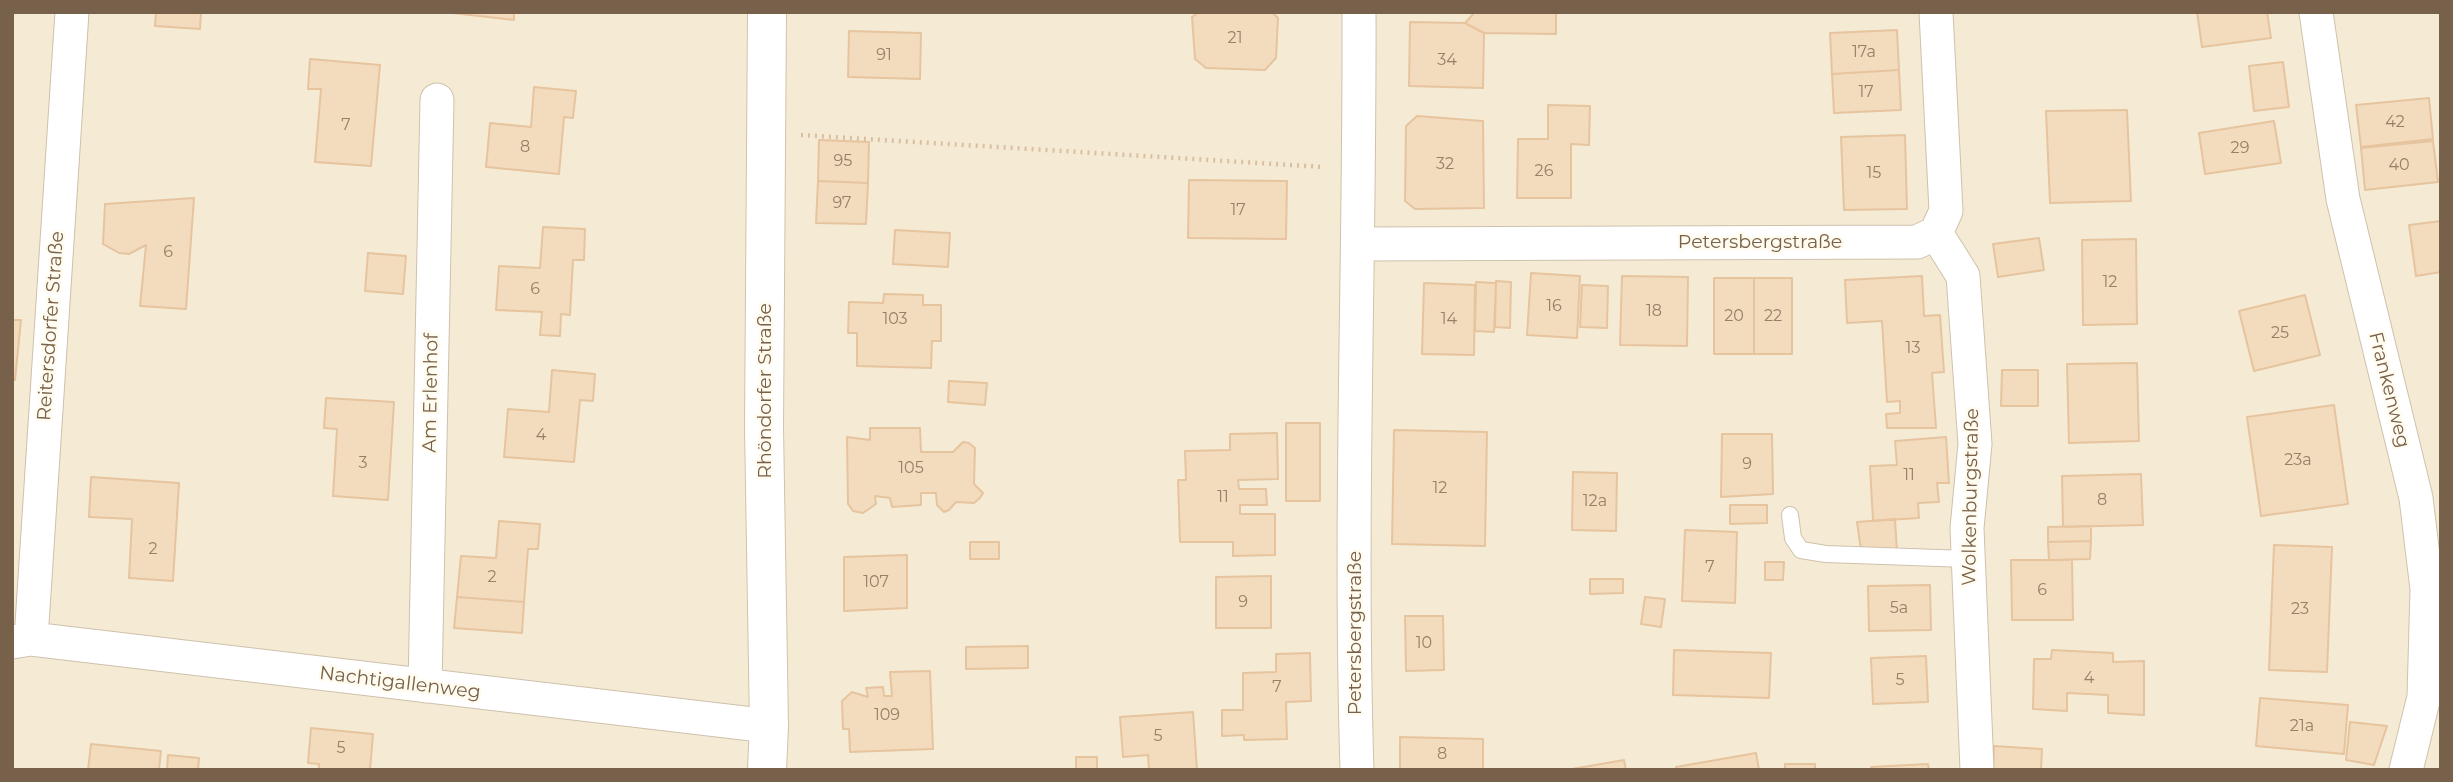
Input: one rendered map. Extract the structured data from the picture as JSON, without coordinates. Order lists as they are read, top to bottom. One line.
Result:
{"streets":{"main road":["Rhöndorfer Straße"],"street":["Petersbergstraße","Reitersdorfer Straße","Frankenweg","Am Erlenhof","Wolkenburgstraße","Nachtigallenweg"]},"crossings":[["Petersbergstraße","Wolkenburgstraße"],["Reitersdorfer Straße","Nachtigallenweg"],["Rhöndorfer Straße","Nachtigallenweg"],["Am Erlenhof","Nachtigallenweg"]],"house_numbers":["21","17a","91","34","17","42","7","8","29","95","32","40","26","15","97","17","6","12","6","16","18","20","22","103","14","25","13","4","23a","3","9","105","11","12","11","8","12a","2","7","2","107","6","9","5a","23","10","4","5","7","109","21a","5","5","8"]}
